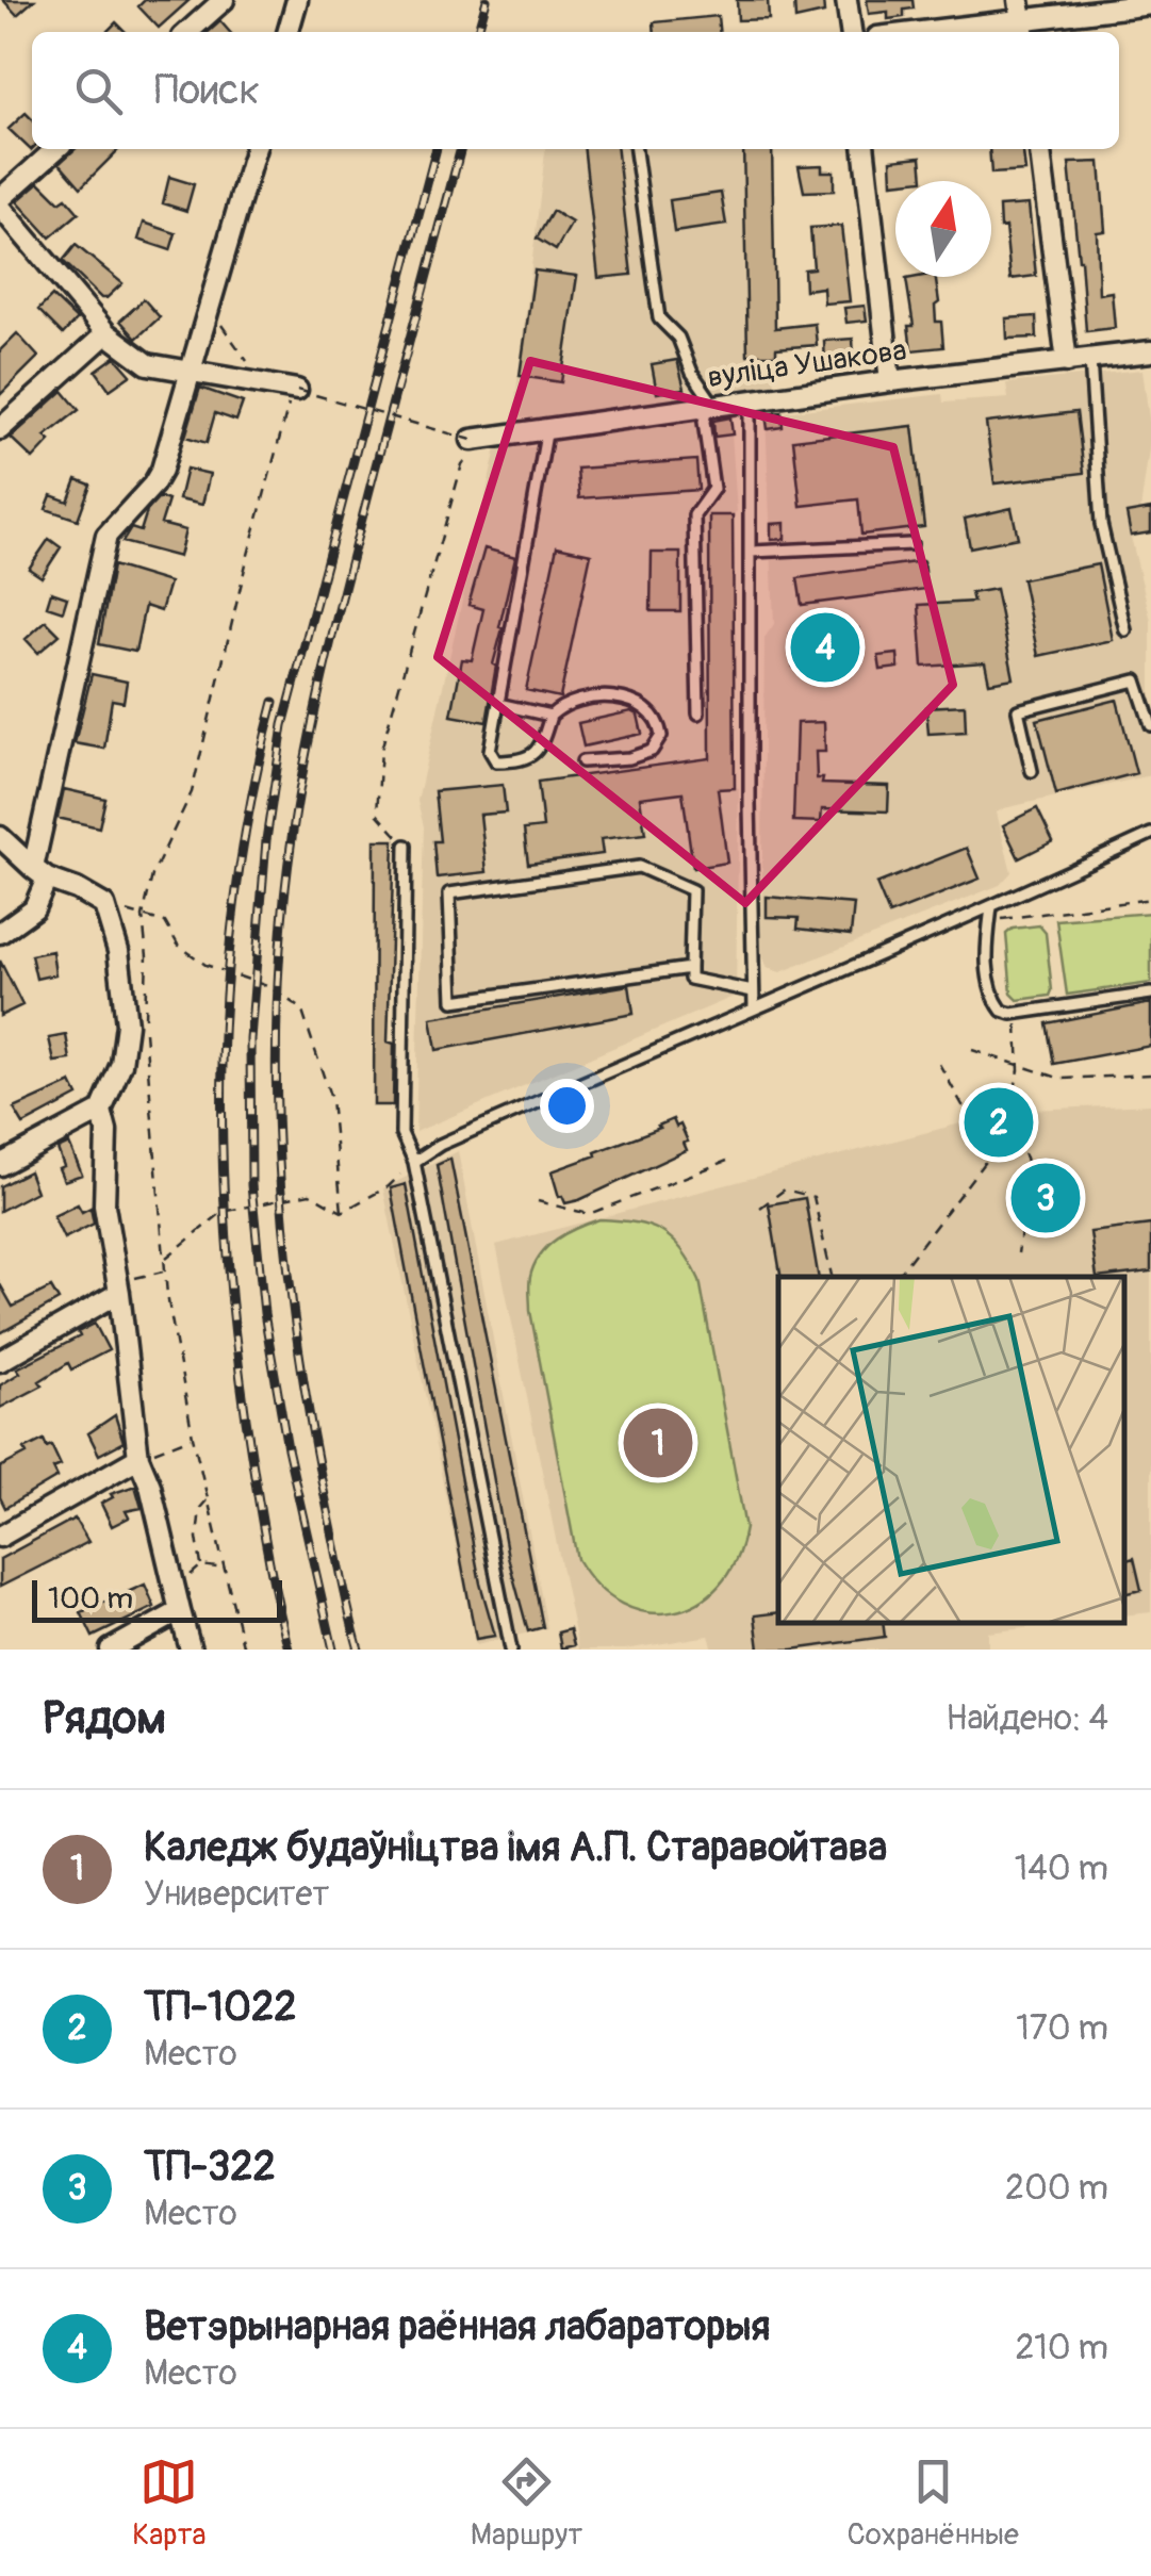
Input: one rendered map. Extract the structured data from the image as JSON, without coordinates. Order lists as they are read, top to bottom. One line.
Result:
{"streets":{"street":["вуліца Ушакова"]},"scale_bar":"100 m","north":"top","page":{"search":"Поиск","pins":["4","2","3","1"],"scale":"100 m","heading":["Рядом","Найдено: 4"],"list":[{"mark":"1","name":"Каледж будаўніцтва імя А.П. Старавойтава","note":"Университет","value":"140 m"},{"mark":"2","name":"ТП-1022","note":"Место","value":"170 m"},{"mark":"3","name":"ТП-322","note":"Место","value":"200 m"},{"mark":"4","name":"Ветэрынарная раённая лабараторыя","note":"Место","value":"210 m"}],"nav":["Карта","Маршрут","Сохранённые"]}}
